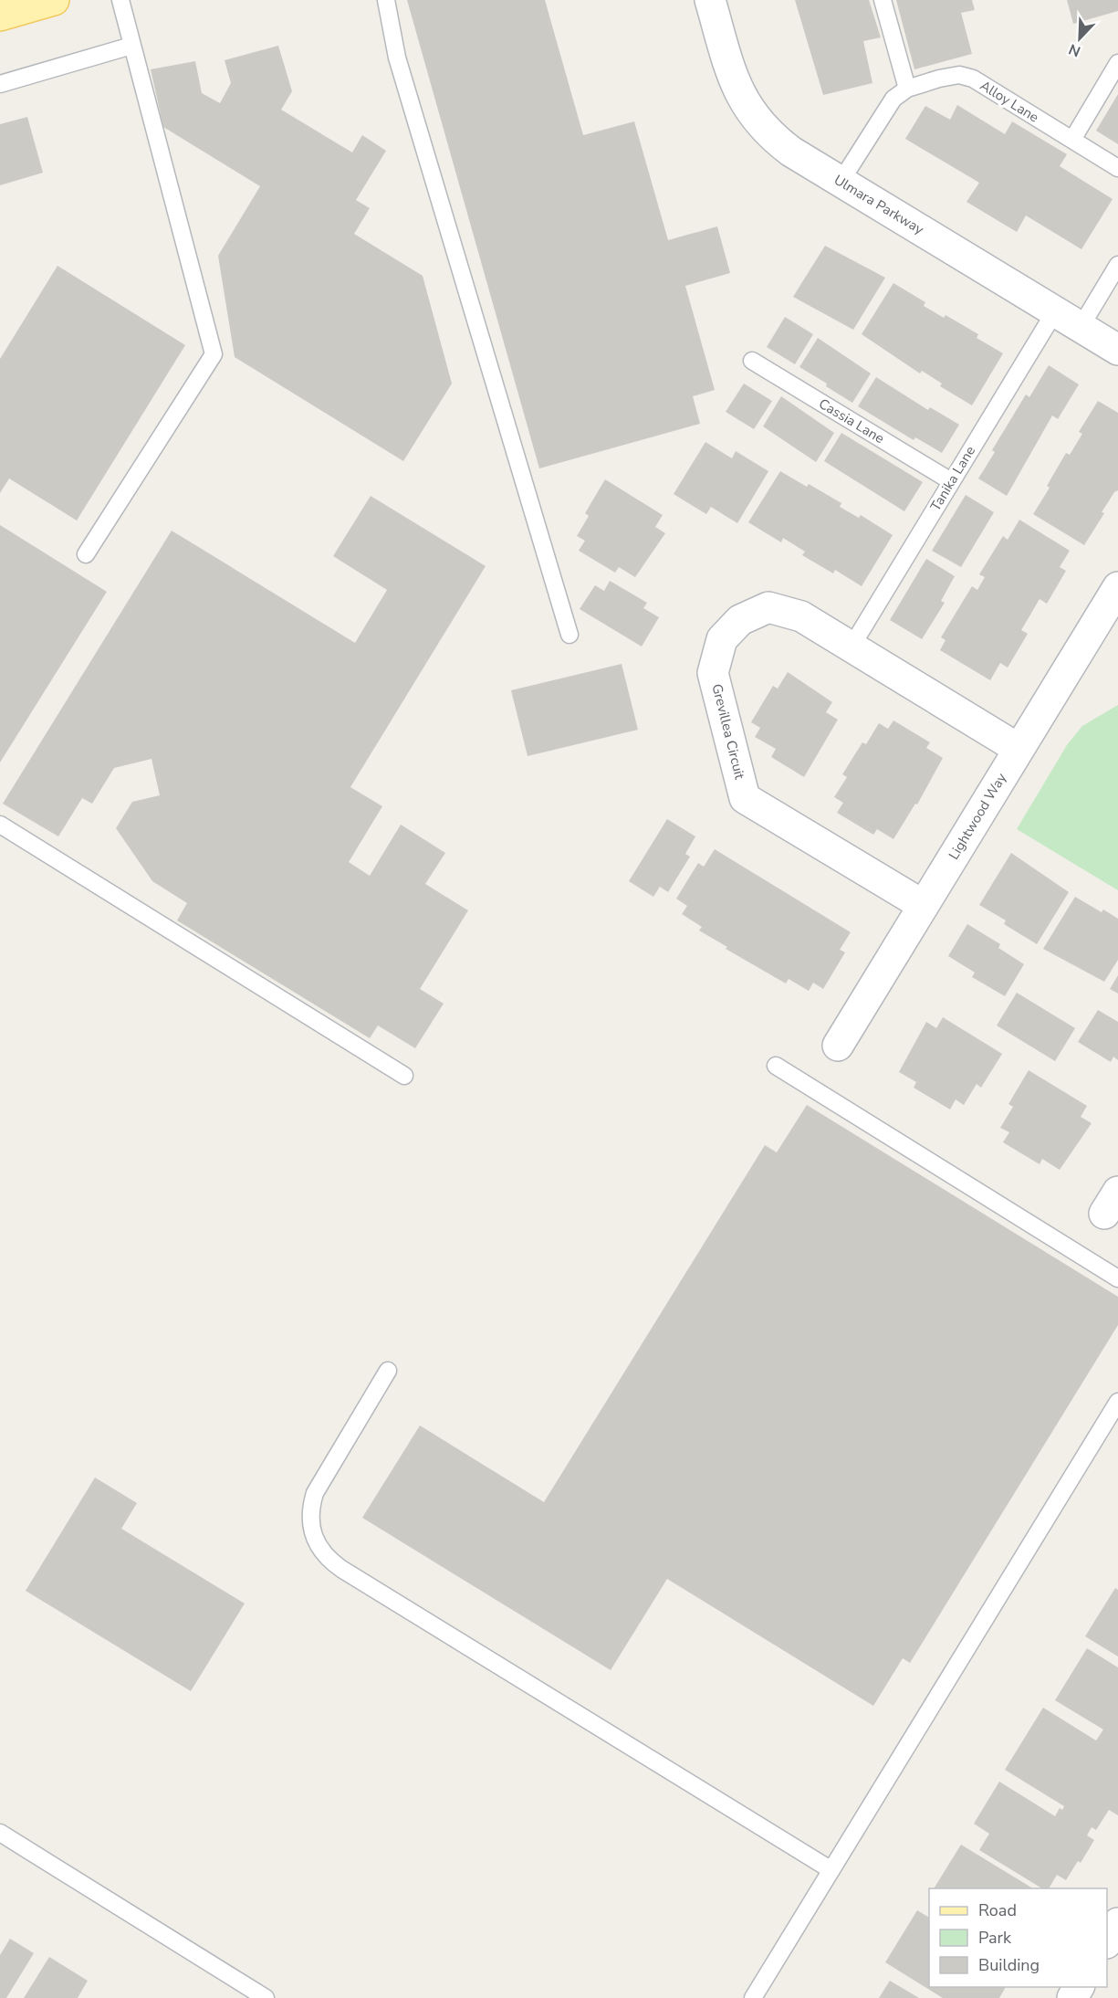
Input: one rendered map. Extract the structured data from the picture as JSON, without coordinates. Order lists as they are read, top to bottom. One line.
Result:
{"streets":{"street":["Ulmara Parkway","Grevillea Circuit","Lightwood Way"],"lane":["Alloy Lane","Cassia Lane","Tanika Lane"]},"crossings":[["Alloy Lane","Ulmara Parkway"],["Ulmara Parkway","Tanika Lane"],["Cassia Lane","Tanika Lane"],["Tanika Lane","Grevillea Circuit"],["Grevillea Circuit","Lightwood Way"]],"legend":["Road","Park","Building"],"north":"bottom left"}
